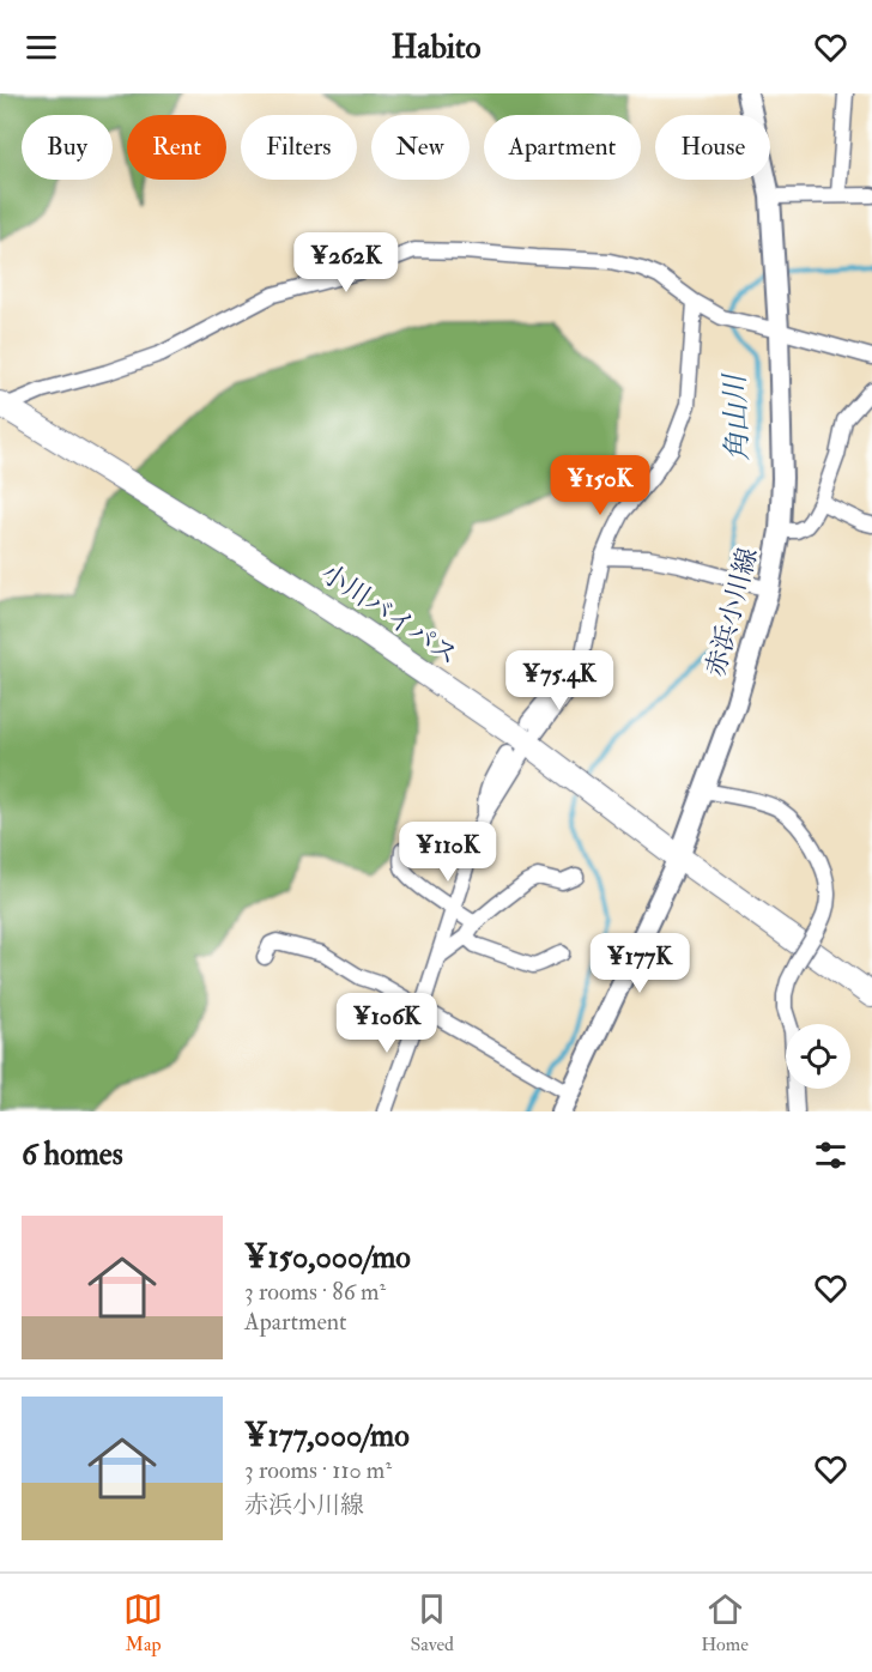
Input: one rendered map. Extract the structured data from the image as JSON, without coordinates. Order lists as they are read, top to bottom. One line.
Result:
{"streets":{"highway":["小川バイパス"],"main road":["赤浜小川線"]},"crossings":[["赤浜小川線","小川バイパス"]],"water":["角山川"],"page":{"header":"Habito","chip":["Buy","Rent","Filters","New","Apartment","House"],"price":["¥262K","¥150K","¥75.4K","¥110K","¥177K","¥106K"],"heading":"6 homes","list":[{"name":"¥150,000/mo","note":"3 rooms · 86 m² · Apartment"},{"name":"¥177,000/mo","note":"3 rooms · 110 m² · 赤浜小川線"}],"tabs":["Map","Saved","Home"]}}
